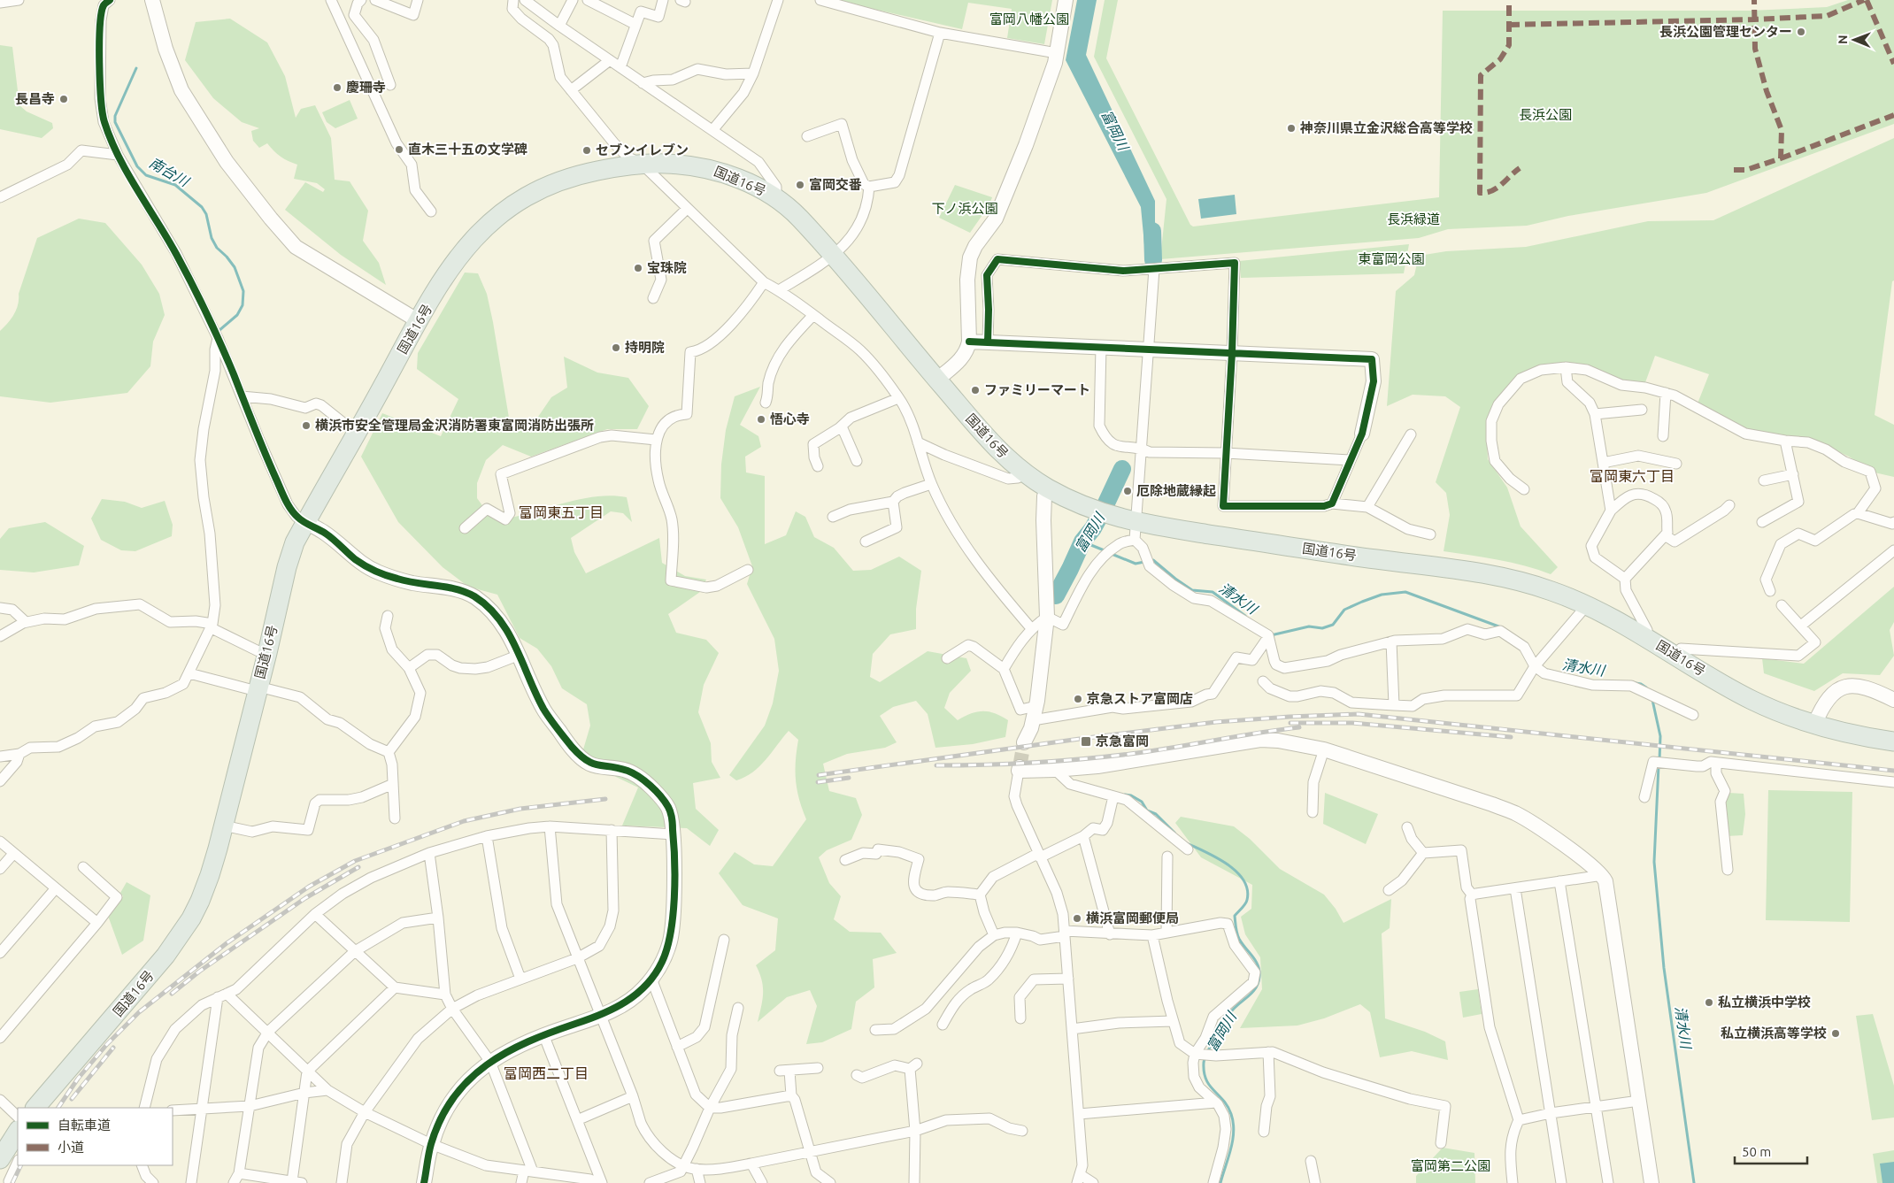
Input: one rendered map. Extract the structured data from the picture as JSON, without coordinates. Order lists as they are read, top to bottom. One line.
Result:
{"streets":{"highway":["国道16号"]},"districts":["富岡東六丁目","富岡東五丁目","富岡西二丁目"],"water":["富岡川","南台川","清水川"],"parks":["富岡八幡公園","長浜公園","下ノ浜公園","長浜緑道","東富岡公園","富岡第二公園"],"places":{"other":["長浜公園管理センター","慶珊寺","長昌寺","神奈川県立金沢総合高等学校","直木三十五の文学碑","セブンイレブン","富岡交番","宝珠院","持明院","ファミリーマート","悟心寺","横浜市安全管理局金沢消防署東富岡消防出張所","厄除地蔵縁起","京急ストア富岡店","横浜富岡郵便局","私立横浜中学校","私立横浜高等学校"],"transit":["京急富岡"]},"legend":["自転車道","小道"],"scale_bar":"50 m","north":"left"}
